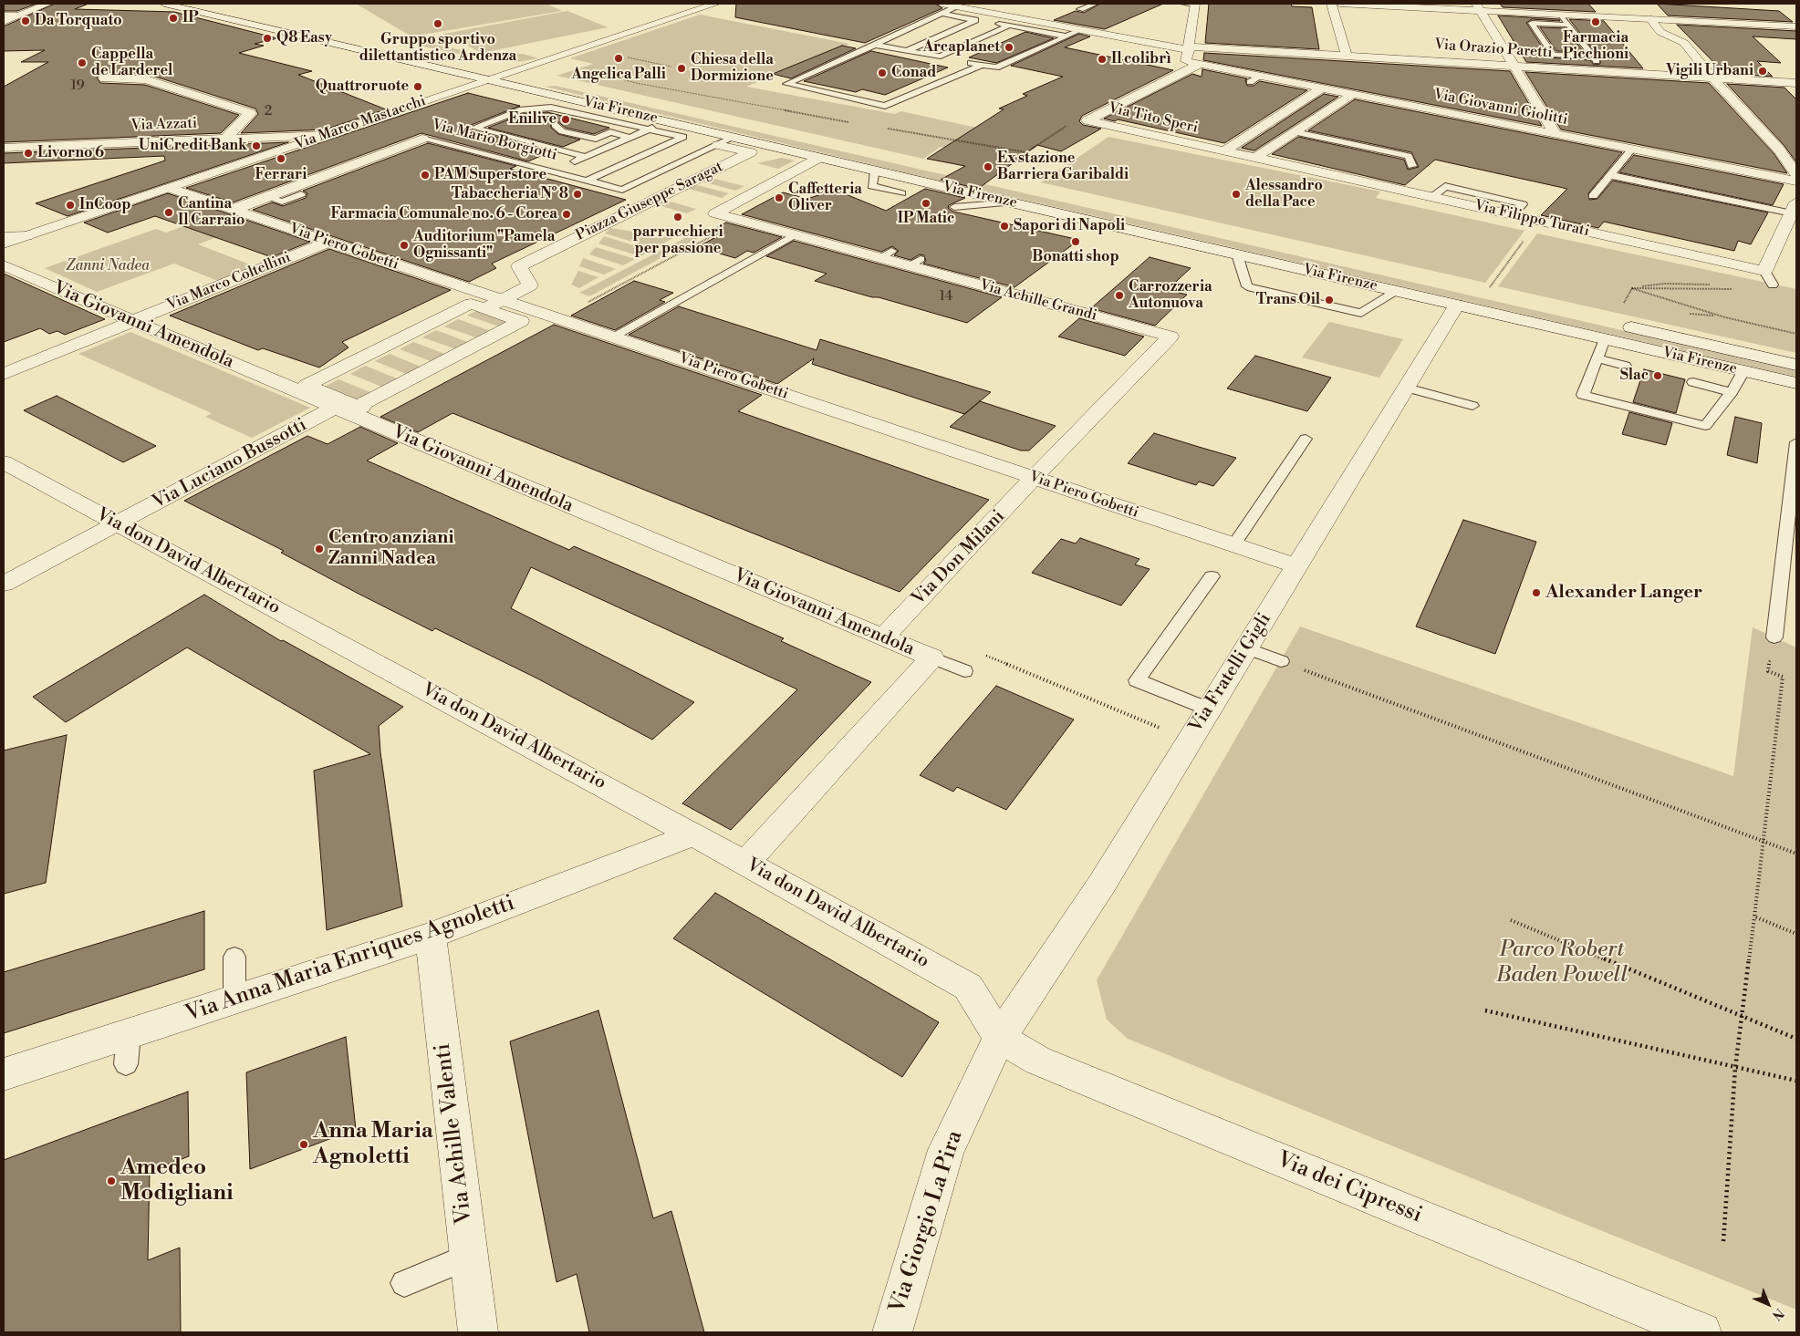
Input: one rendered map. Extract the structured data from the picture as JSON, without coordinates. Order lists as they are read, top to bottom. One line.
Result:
{"streets":{"street":["Via Orazio Paretti","Via Giovanni Giolitti","Via Firenze","Via Tito Speri","Via Marco Mastacchi","Via Azzati","Via Mario Borgiotti","Piazza Giuseppe Saragat","Via Filippo Turati","Via Piero Gobetti","Via Marco Coltellini","Via Achille Grandi","Via Giovanni Amendola","Via Luciano Bussotti","Via Don Milani","Via don David Albertario","Via Fratelli Gigli","Via Anna Maria Enriques Agnoletti","Via Achille Valenti","Via dei Cipressi","Via Giorgio La Pira"]},"crossings":[["Via Giovanni Giolitti","Via Tito Speri"],["Via Firenze","Via Marco Mastacchi"],["Via Firenze","Via Achille Grandi"],["Via Firenze","Via Fratelli Gigli"],["Via Tito Speri","Via Filippo Turati"],["Via Marco Mastacchi","Via Azzati"],["Via Marco Mastacchi","Via Piero Gobetti"],["Via Mario Borgiotti","Piazza Giuseppe Saragat"],["Via Mario Borgiotti","Via Piero Gobetti"],["Piazza Giuseppe Saragat","Via Piero Gobetti"],["Via Piero Gobetti","Via Marco Coltellini"],["Via Piero Gobetti","Via Achille Grandi"],["Via Piero Gobetti","Via Don Milani"],["Via Piero Gobetti","Via Fratelli Gigli"],["Via Marco Coltellini","Via Giovanni Amendola"],["Via Achille Grandi","Via Don Milani"],["Via Giovanni Amendola","Via Luciano Bussotti"],["Via Giovanni Amendola","Via Don Milani"],["Via Luciano Bussotti","Via don David Albertario"],["Via don David Albertario","Via Fratelli Gigli"],["Via don David Albertario","Via Anna Maria Enriques Agnoletti"],["Via don David Albertario","Via dei Cipressi"],["Via don David Albertario","Via Giorgio La Pira"],["Via Fratelli Gigli","Via dei Cipressi"],["Via Fratelli Gigli","Via Giorgio La Pira"],["Via Anna Maria Enriques Agnoletti","Via Achille Valenti"],["Via dei Cipressi","Via Giorgio La Pira"]],"parks":["Zanni Nadea","Parco Robert Baden Powell"],"places":["IP","Da Torquato","Farmacia Picchioni","Gruppo sportivo dilettantistico Ardenza","Q8 Easy","Arcaplanet","Angelica Palli","Il colibrì","Cappella de Larderel","Chiesa della Dormizione","Vigili Urbani","Conad","Quattroruote","Enilive","UniCredit Bank","Livorno 6","Ferrari","Ex stazione Barriera Garibaldi","PAM Superstore","Tabaccheria № 8","Alessandro della Pace","Caffetteria Oliver","IP Matic","InCoop","Cantina Il Carraio","Farmacia Comunale no. 6 - Corea","parrucchieri per passione","Sapori di Napoli","Bonatti shop","Auditorium \"Pamela Ognissanti\"","Carrozzeria Autonuova","Trans Oil","Slac","Centro anziani Zanni Nadea","Alexander Langer","Anna Maria Agnoletti","Amedeo Modigliani"],"house_numbers":["19","2","14"],"north":"bottom right"}
